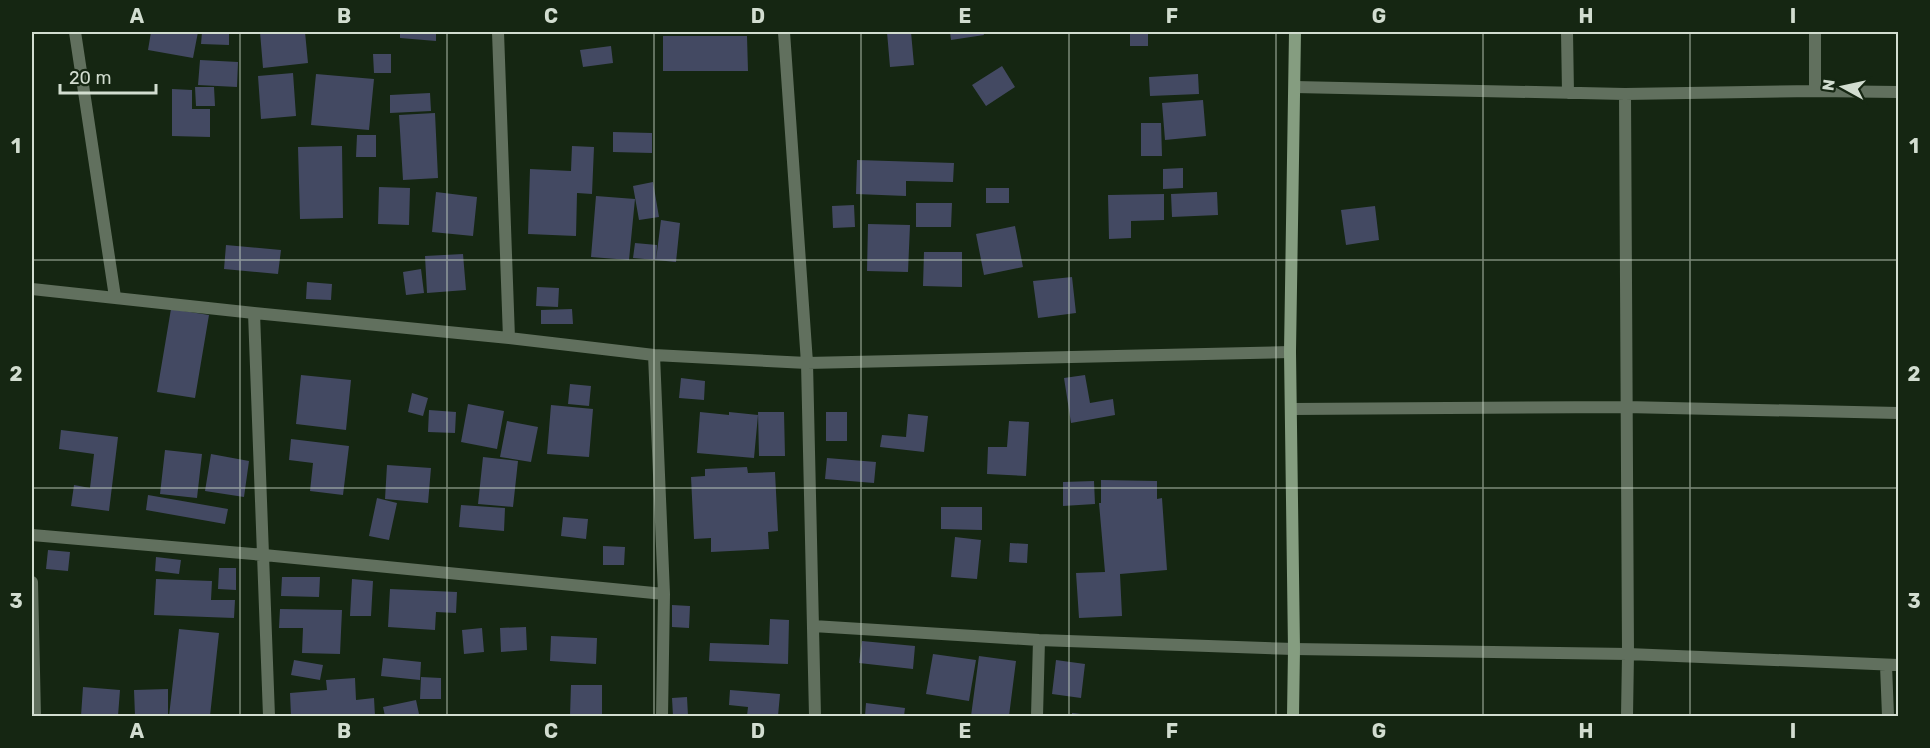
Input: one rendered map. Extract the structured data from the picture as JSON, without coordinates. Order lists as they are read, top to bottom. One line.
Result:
{"scale_bar":"20 m","north":"left","grid":{"columns":["A","B","C","D","E","F","G","H","I"],"rows":["1","2","3"]}}
